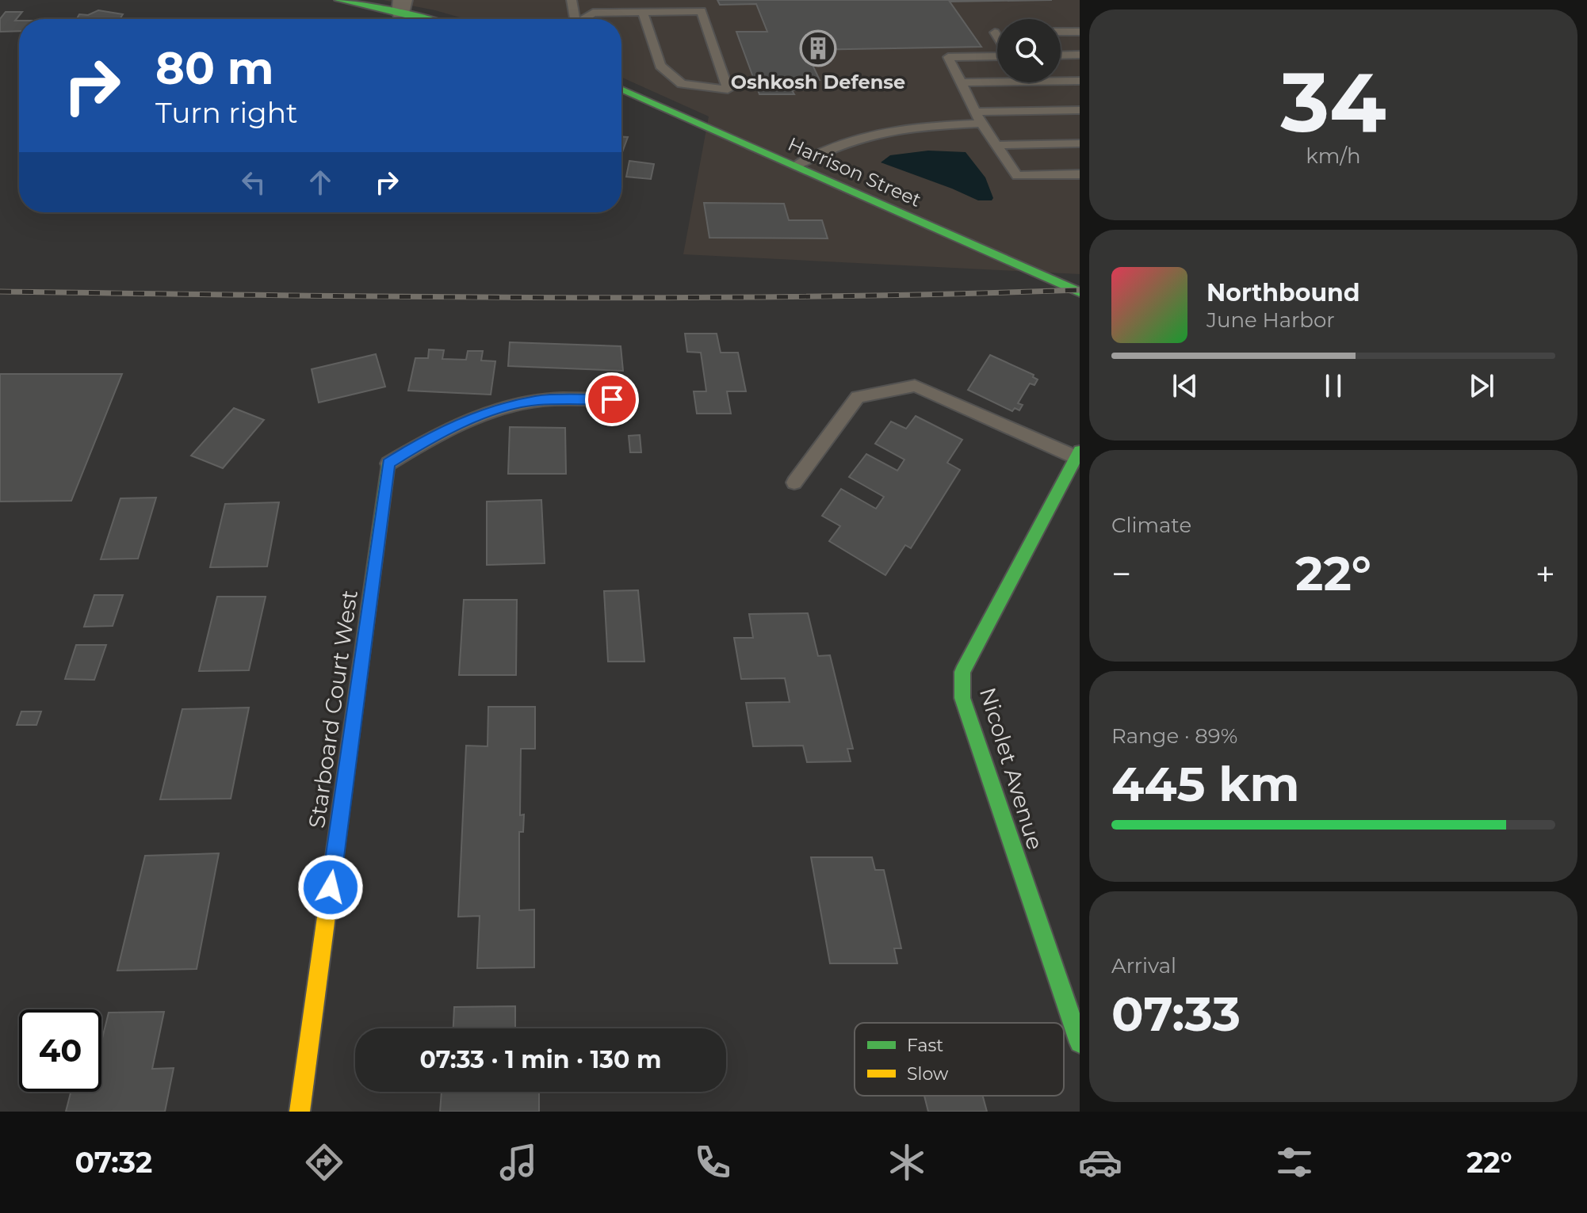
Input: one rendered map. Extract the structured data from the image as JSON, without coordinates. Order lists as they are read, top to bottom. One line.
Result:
{"streets":{"street":["Harrison Street","Starboard Court West","Nicolet Avenue"]},"places":{"building":["Oshkosh Defense"]},"legend":["Fast","Slow"],"page":{"tile":[["34","km/h"],"Climate",["Range · 89%","445 km"],["Arrival","07:33"]],"turn":["80 m","Turn right"],"song":["Northbound","June Harbor"],"heat":["−","22°","+"],"limit":"40","trip":"07:33 · 1 min · 130 m","tabs":["07:32","22°"]}}
